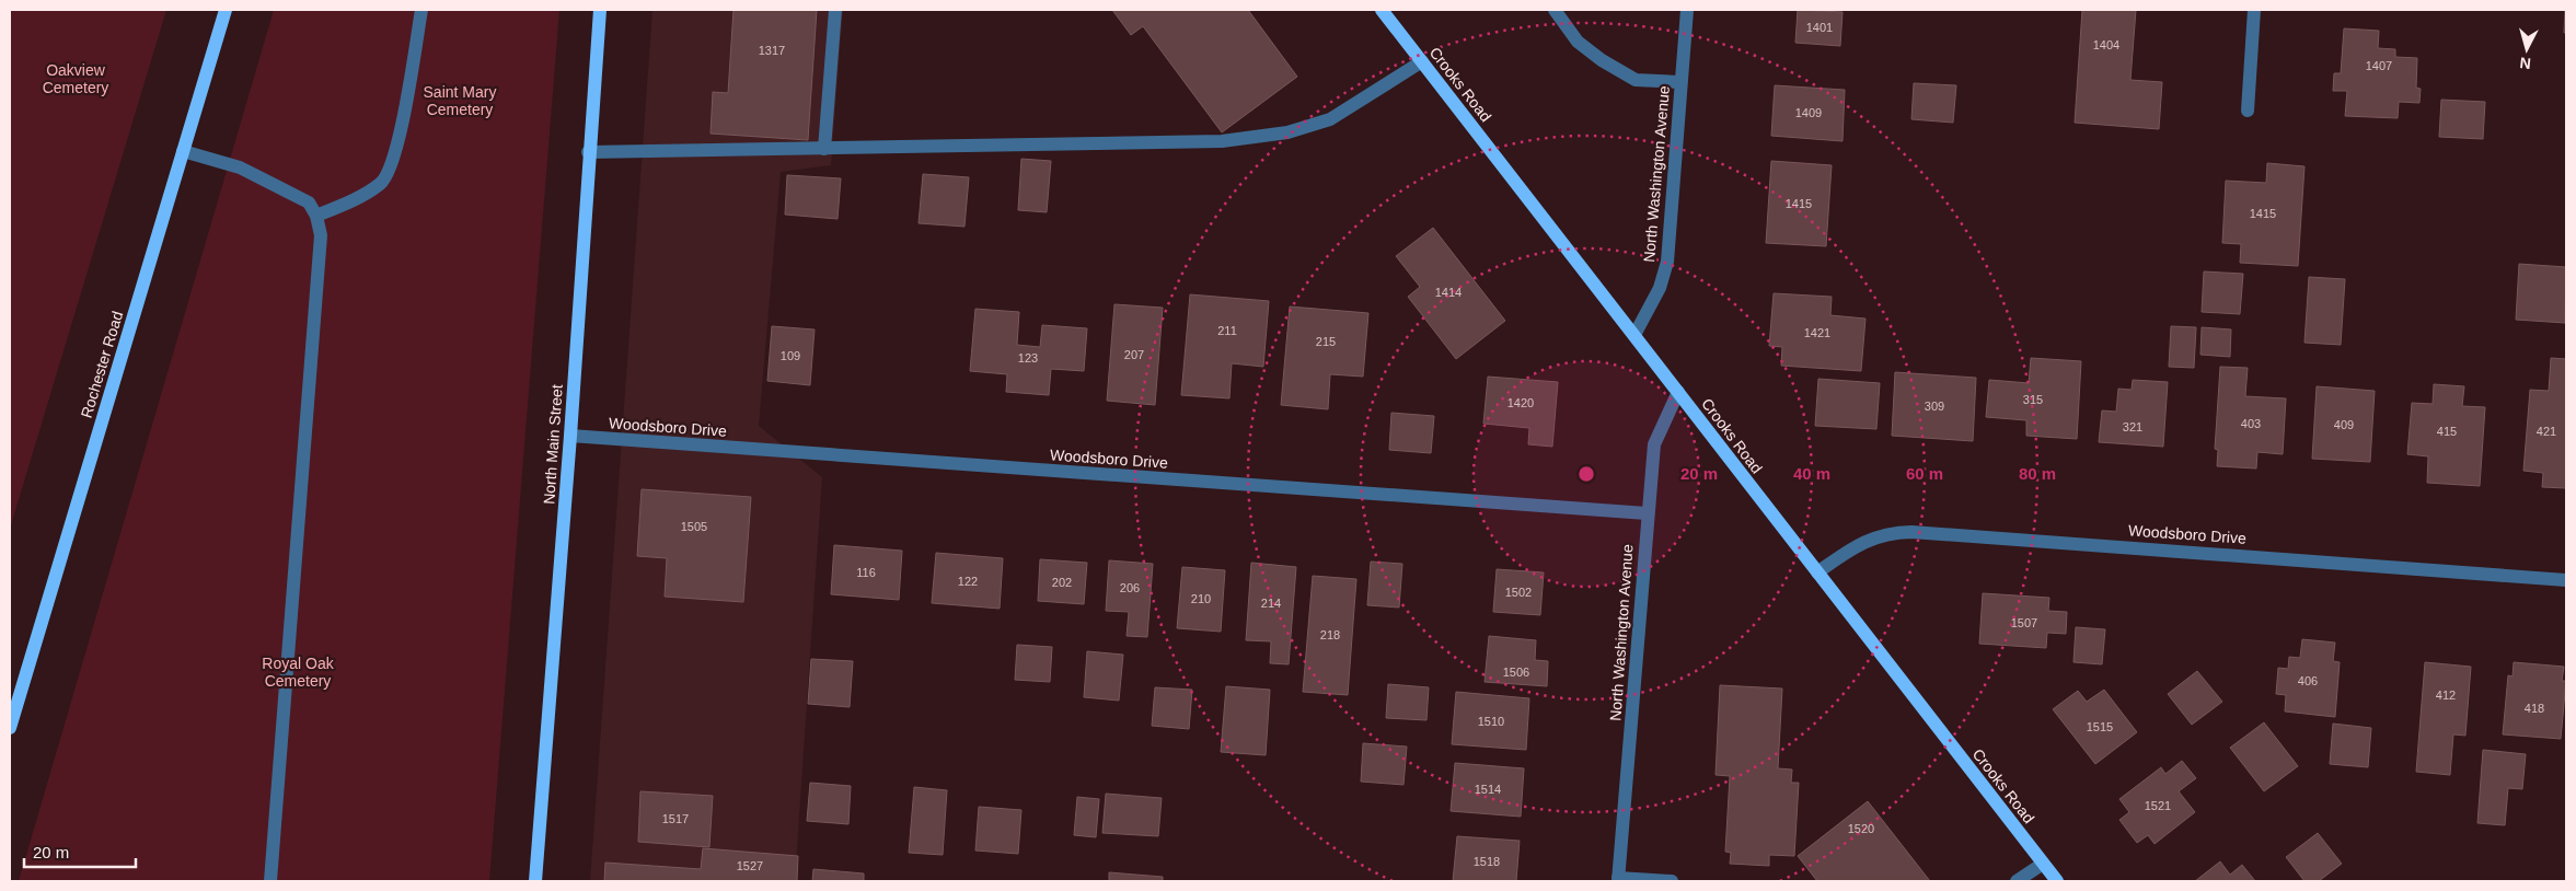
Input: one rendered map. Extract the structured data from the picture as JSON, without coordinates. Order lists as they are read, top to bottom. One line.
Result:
{"streets":{"main road":["Crooks Road","Rochester Road","North Main Street"],"street":["North Washington Avenue","Woodsboro Drive"]},"crossings":[["Crooks Road","North Washington Avenue"],["Crooks Road","Woodsboro Drive"],["North Washington Avenue","Woodsboro Drive"],["Woodsboro Drive","North Main Street"]],"parks":["Oakview Cemetery","Saint Mary Cemetery","Royal Oak Cemetery"],"house_numbers":["1401","1404","1317","1407","1409","1415","1415","1414","211","1421","215","207","109","123","315","1420","309","403","409","321","415","421","1505","116","122","202","206","1502","210","214","1507","218","1506","406","412","418","1510","1515","1514","1521","1517","1520","1518","1527"],"scale_bar":"20 m","north":"bottom","rings":["20 m","40 m","60 m","80 m"]}
